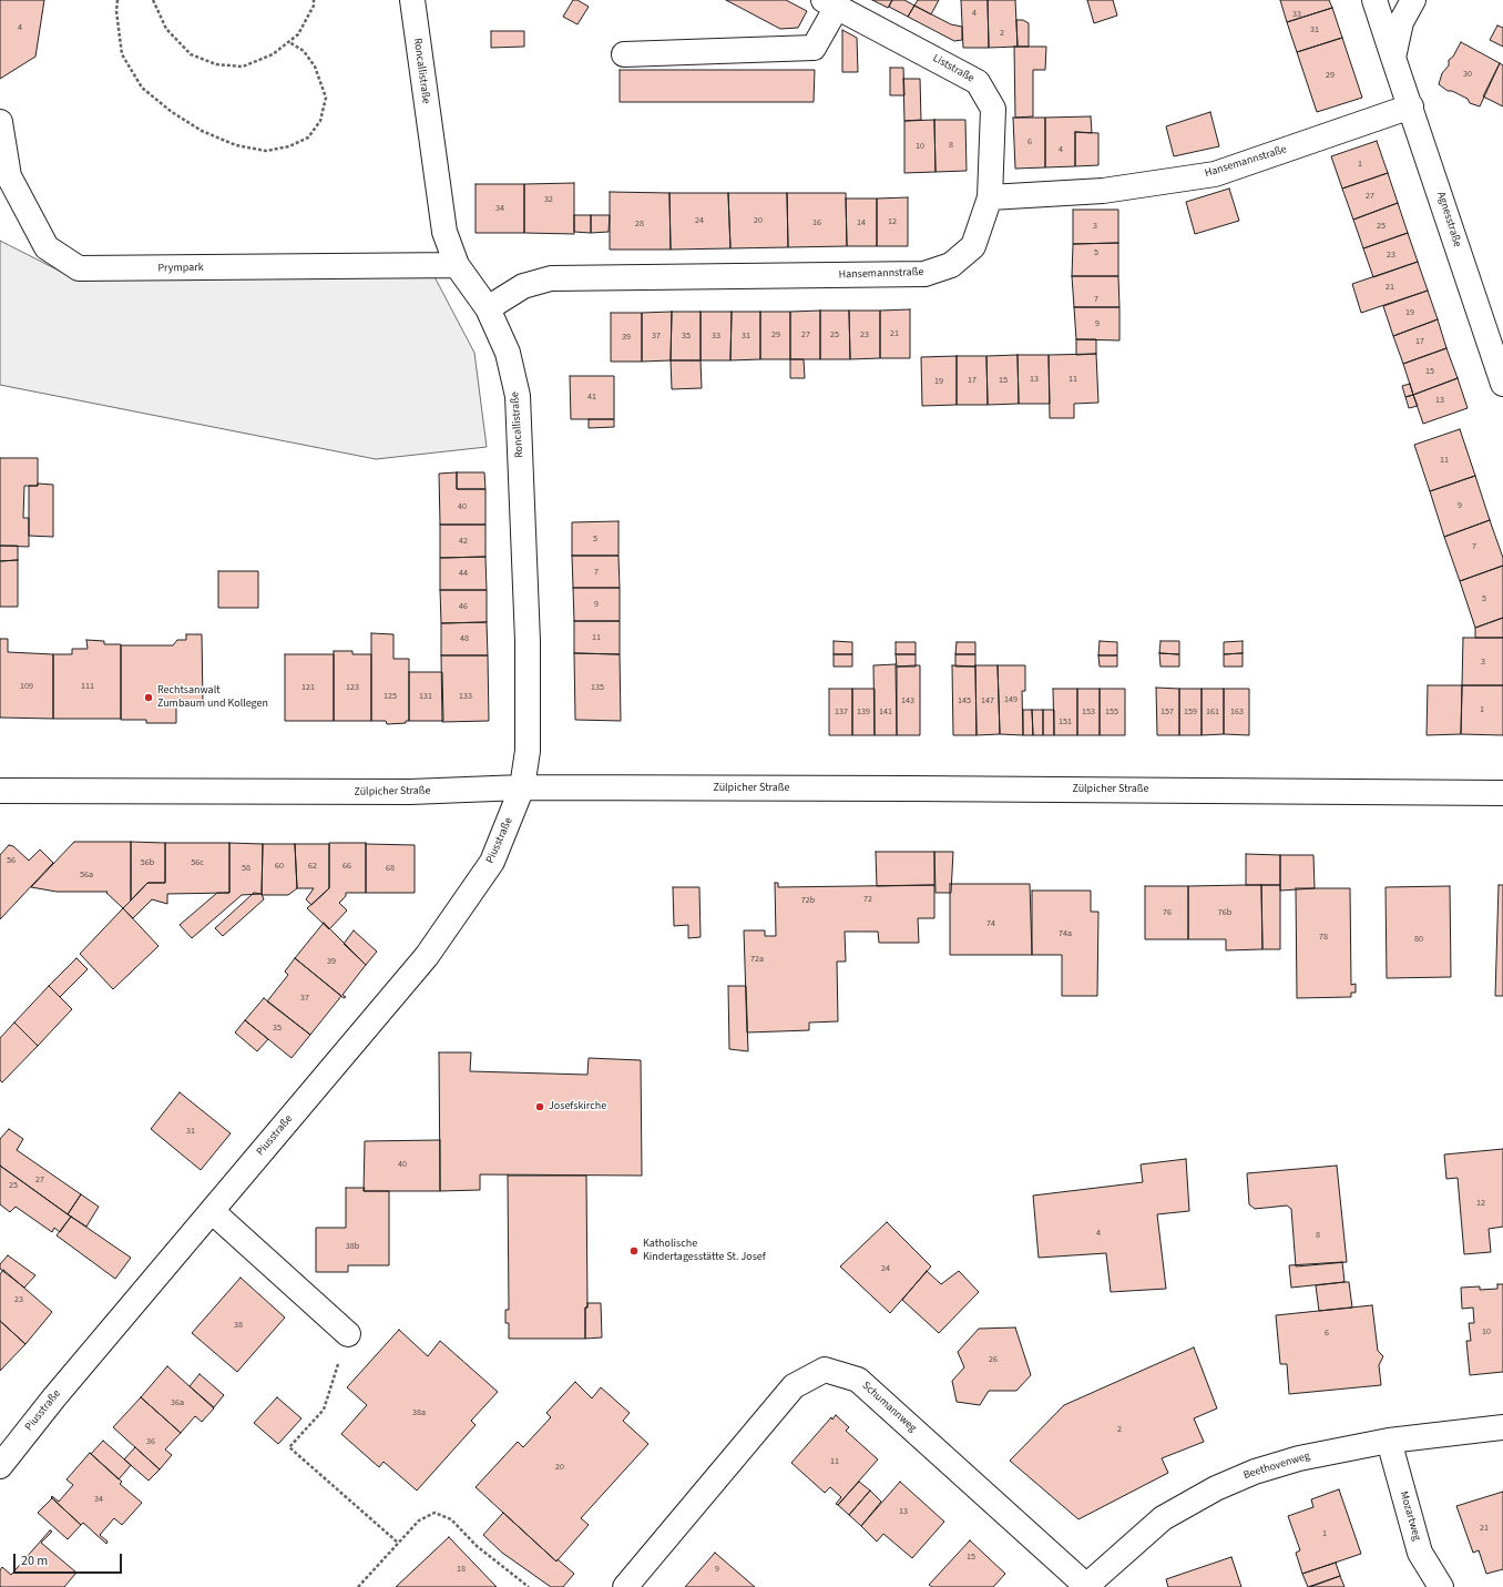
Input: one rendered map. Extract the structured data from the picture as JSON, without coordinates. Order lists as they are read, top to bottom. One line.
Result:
{"streets":{"street":["Liststraße","Roncallistraße","Hansemannstraße","Agnesstraße","Prympark","Zülpicher Straße","Piusstraße","Schumannweg","Beethovenweg","Mozartweg"]},"crossings":[["Liststraße","Hansemannstraße"],["Roncallistraße","Hansemannstraße"],["Roncallistraße","Prympark"],["Roncallistraße","Zülpicher Straße"],["Roncallistraße","Piusstraße"],["Hansemannstraße","Agnesstraße"],["Zülpicher Straße","Piusstraße"],["Schumannweg","Beethovenweg"],["Beethovenweg","Mozartweg"]],"places":["Rechtsanwalt Zumbaum und Kollegen","Josefskirche","Katholische Kindertagesstätte St. Josef"],"house_numbers":["4","33","4","31","2","30","29","6","8","10","4","1","27","32","34","24","20","12","16","14","28","3","25","5","23","21","7","19","9","21","29","27","25","23","37","35","33","31","39","17","15","13","11","17","15","19","41","13","11","9","40","5","42","7","7","44","5","9","46","11","48","3","109","111","121","123","135","125","131","133","149","143","145","147","1","137","139","141","153","155","157","159","161","163","151","56","56b","56c","60","62","66","58","68","56a","72","72b","76","76b","74","74a","78","80","72a","39","37","35","31","40","27","25","12","4","8","38b","24","23","38","10","6","26","36a","38a","2","36","11","20","34","13","21","1","15","18","9"],"scale_bar":"20 m"}
